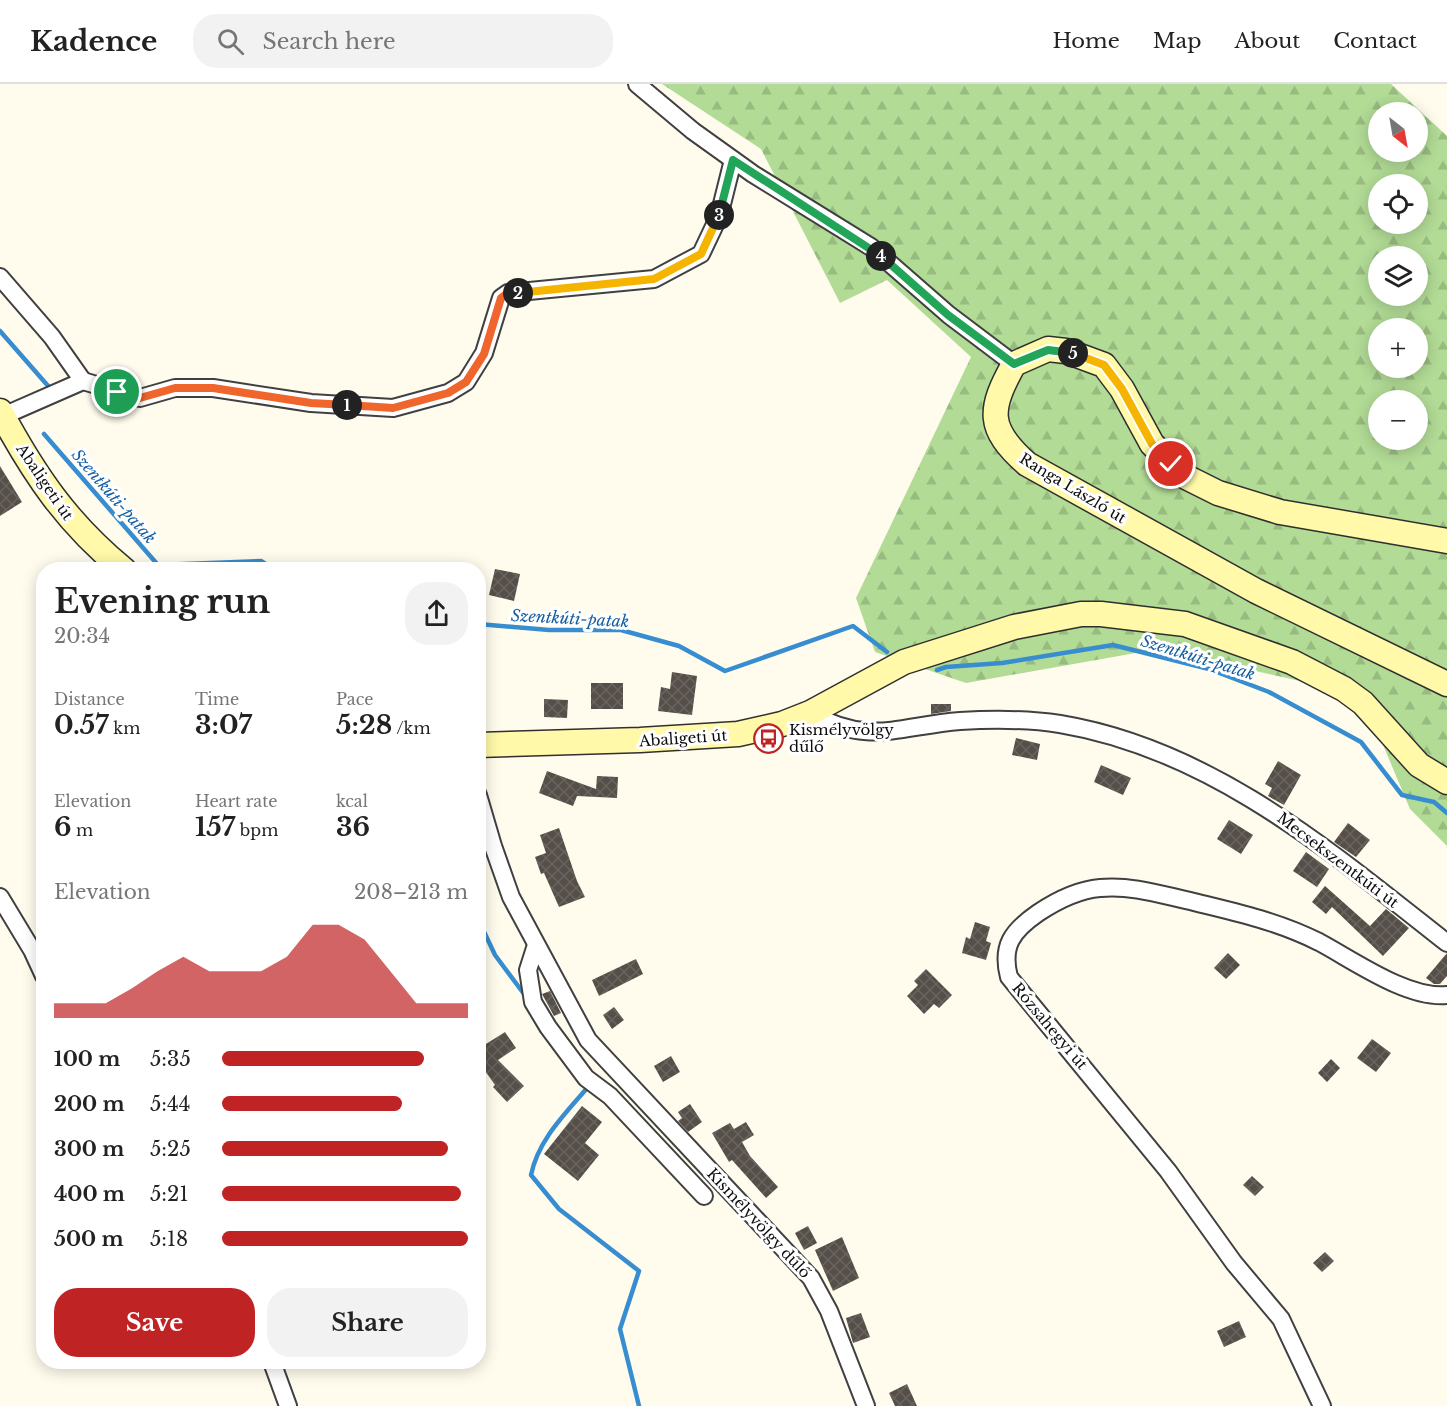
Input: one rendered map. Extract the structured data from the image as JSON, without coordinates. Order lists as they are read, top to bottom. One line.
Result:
{"streets":{"main road":["Abaligeti út","Ranga László út"],"street":["Mecsekszentkúti út","Rózsahegyi út","Kismélyvölgy dűlő"]},"crossings":[["Abaligeti út","Mecsekszentkúti út"]],"water":["Szentkúti-patak"],"places":{"bus stop":["Kismélyvölgy dűlő"]},"north":"bottom right","page":{"header":"Kadence","search":"Search here","nav":["Home","Map","About","Contact"],"map_buttons":["+","−"],"pins":["3","4","2","5","1"],"heading":["Evening run","20:34"],"stats":[["Distance","0.57 km"],["Time","3:07"],["Pace","5:28 /km"],["Elevation","6 m"],["Heart rate","157 bpm"],["kcal","36"]],"chart":["Elevation","208–213 m"],"list":[{"name":"100 m","note":"5:35"},{"name":"200 m","note":"5:44"},{"name":"300 m","note":"5:25"},{"name":"400 m","note":"5:21"},{"name":"500 m","note":"5:18"}],"buttons":["Save","Share"]}}
